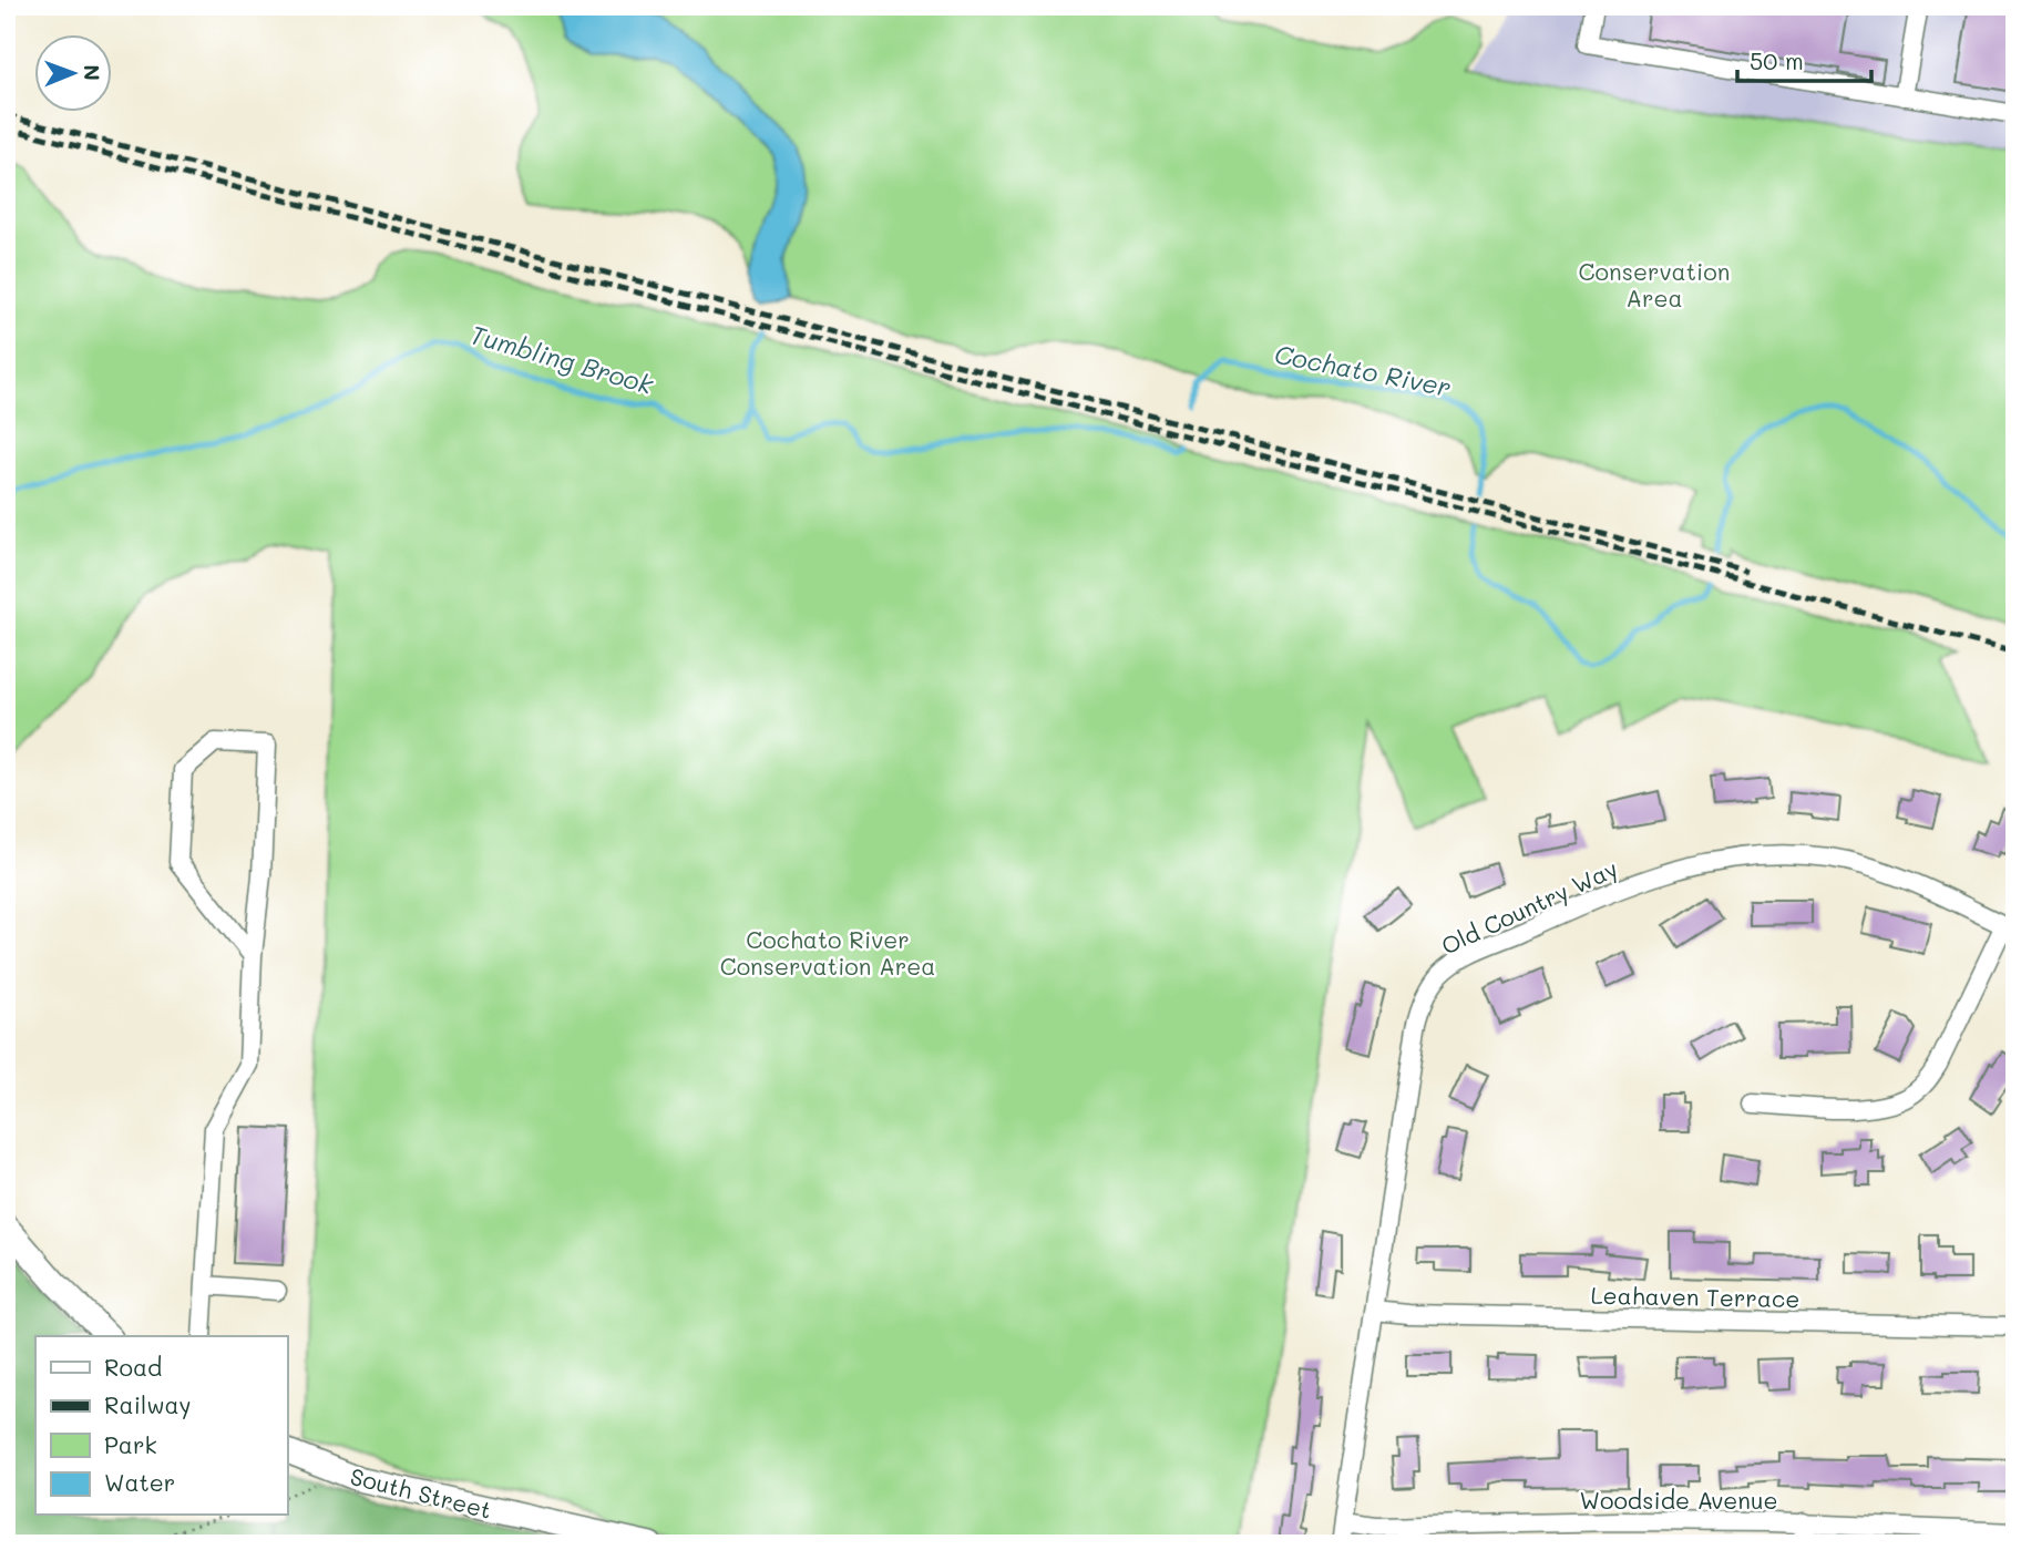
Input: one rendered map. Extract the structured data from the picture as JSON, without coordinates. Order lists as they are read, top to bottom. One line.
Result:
{"streets":{"main road":["South Street"],"street":["Old Country Way","Leahaven Terrace","Woodside Avenue"]},"crossings":[["Old Country Way","Leahaven Terrace"],["Old Country Way","Woodside Avenue"]],"water":["Tumbling Brook","Cochato River"],"parks":["Conservation Area","Cochato River Conservation Area"],"legend":["Road","Railway","Park","Water"],"scale_bar":"50 m","north":"right"}
